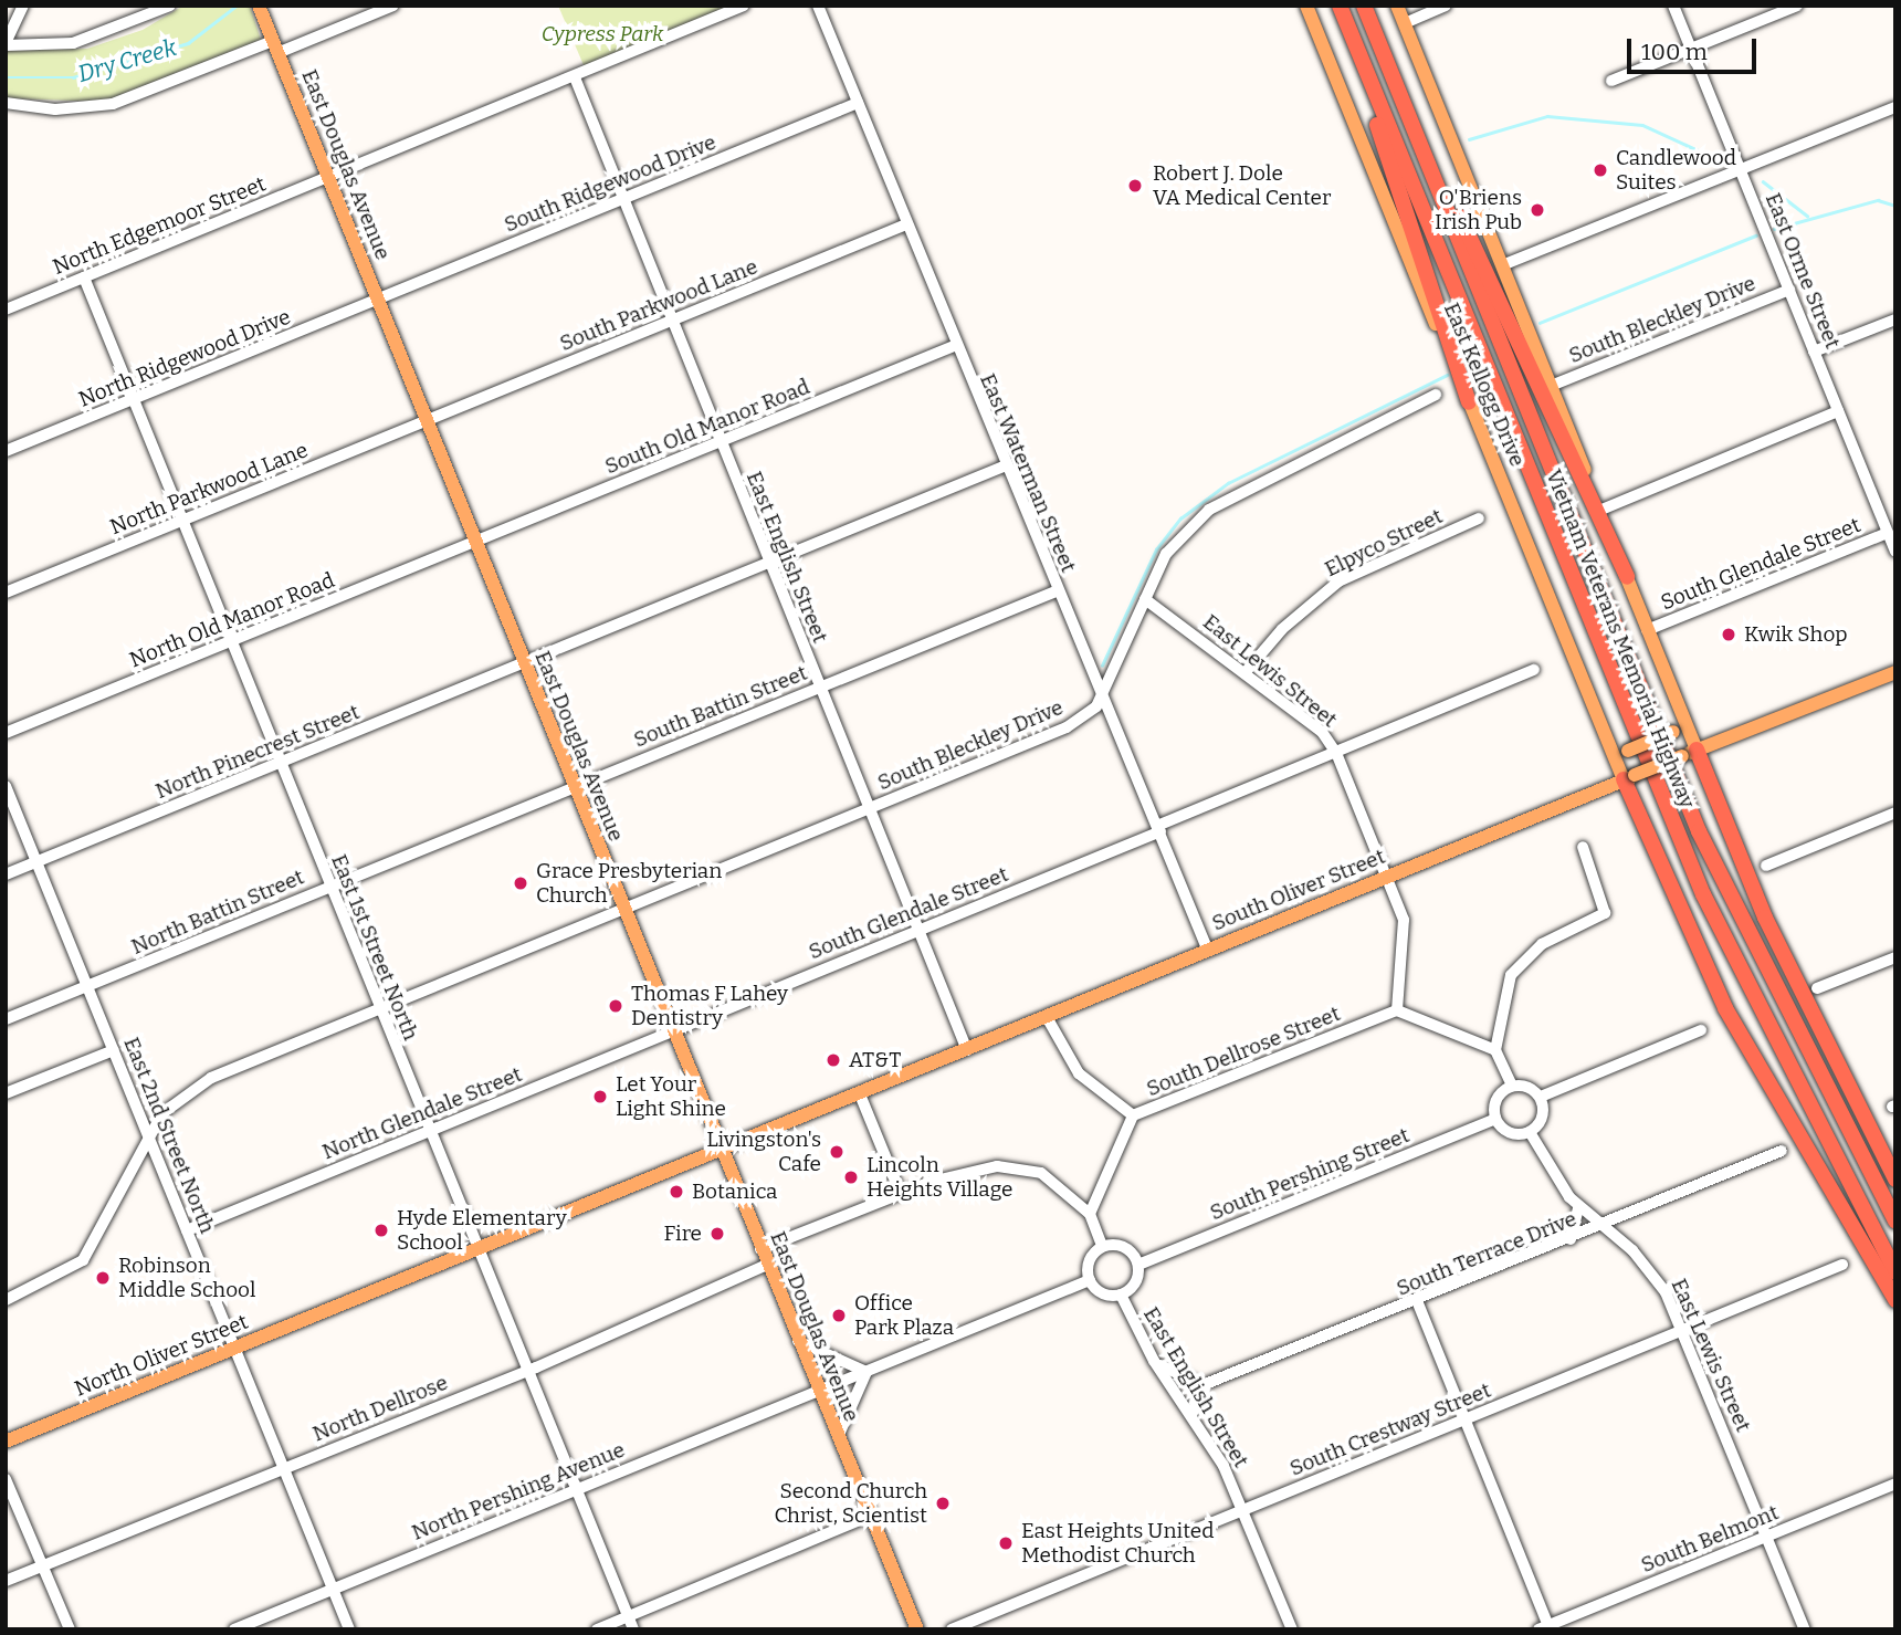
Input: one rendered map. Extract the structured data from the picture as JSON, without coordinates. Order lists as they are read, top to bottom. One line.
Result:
{"streets":{"highway":["Vietnam Veterans Memorial Highway"],"main road":["East Douglas Avenue","East Kellogg Drive","South Oliver Street","North Oliver Street"],"street":["South Ridgewood Drive","North Edgemoor Street","East Orme Street","South Parkwood Lane","South Bleckley Drive","North Ridgewood Drive","South Old Manor Road","East Waterman Street","North Parkwood Lane","Elpyco Street","East English Street","South Glendale Street","North Old Manor Road","East Lewis Street","South Battin Street","North Pinecrest Street","North Battin Street","East 1st Street North","South Dellrose Street","North Glendale Street","East 2nd Street North","South Pershing Street","South Terrace Drive","North Dellrose","South Crestway Street","North Pershing Avenue","South Belmont"]},"crossings":[["East Douglas Avenue","South Ridgewood Drive"],["East Douglas Avenue","North Edgemoor Street"],["East Douglas Avenue","South Parkwood Lane"],["East Douglas Avenue","South Bleckley Drive"],["East Douglas Avenue","North Ridgewood Drive"],["East Douglas Avenue","South Old Manor Road"],["East Douglas Avenue","North Parkwood Lane"],["East Douglas Avenue","South Glendale Street"],["East Douglas Avenue","North Old Manor Road"],["East Douglas Avenue","South Battin Street"],["East Douglas Avenue","North Pinecrest Street"],["East Douglas Avenue","South Oliver Street"],["East Douglas Avenue","North Battin Street"],["East Douglas Avenue","North Glendale Street"],["East Douglas Avenue","North Oliver Street"],["East Douglas Avenue","North Dellrose"],["East Douglas Avenue","North Pershing Avenue"],["South Ridgewood Drive","North Ridgewood Drive"],["South Ridgewood Drive","East Waterman Street"],["South Ridgewood Drive","East English Street"],["North Edgemoor Street","East English Street"],["North Edgemoor Street","East 1st Street North"],["East Orme Street","South Bleckley Drive"],["East Orme Street","South Glendale Street"],["South Parkwood Lane","East Waterman Street"],["South Parkwood Lane","North Parkwood Lane"],["South Parkwood Lane","East English Street"],["South Bleckley Drive","East Waterman Street"],["South Bleckley Drive","East English Street"],["South Bleckley Drive","East Lewis Street"],["South Bleckley Drive","East 1st Street North"],["South Bleckley Drive","East 2nd Street North"],["North Ridgewood Drive","East 1st Street North"],["East Kellogg Drive","South Oliver Street"],["South Old Manor Road","East Waterman Street"],["South Old Manor Road","East English Street"],["South Old Manor Road","North Old Manor Road"],["East Waterman Street","South Glendale Street"],["East Waterman Street","South Battin Street"],["East Waterman Street","North Pinecrest Street"],["East Waterman Street","South Oliver Street"],["North Parkwood Lane","East 1st Street North"],["Elpyco Street","East Lewis Street"],["East English Street","South Glendale Street"],["East English Street","South Battin Street"],["East English Street","North Pinecrest Street"],["East English Street","South Oliver Street"],["East English Street","South Pershing Street"],["East English Street","South Crestway Street"],["South Glendale Street","East Lewis Street"],["South Glendale Street","North Glendale Street"],["North Old Manor Road","East 1st Street North"],["East Lewis Street","South Oliver Street"],["East Lewis Street","South Dellrose Street"],["East Lewis Street","South Pershing Street"],["East Lewis Street","South Terrace Drive"],["East Lewis Street","South Crestway Street"],["East Lewis Street","South Belmont"],["South Battin Street","North Battin Street"],["North Pinecrest Street","East 1st Street North"],["North Pinecrest Street","East 2nd Street North"],["South Oliver Street","North Oliver Street"],["North Battin Street","East 1st Street North"],["North Battin Street","East 2nd Street North"],["East 1st Street North","North Glendale Street"],["East 1st Street North","North Oliver Street"],["East 1st Street North","North Dellrose"],["East 1st Street North","North Pershing Avenue"],["North Glendale Street","East 2nd Street North"],["East 2nd Street North","North Oliver Street"],["East 2nd Street North","North Dellrose"],["East 2nd Street North","North Pershing Avenue"]],"water":["Dry Creek"],"parks":["Cypress Park"],"places":["Candlewood Suites","Robert J. Dole VA Medical Center","O'Briens Irish Pub","Kwik Shop","Grace Presbyterian Church","Thomas F Lahey Dentistry","AT&T","Let Your Light Shine","Livingston's Cafe","Lincoln Heights Village","Botanica","Hyde Elementary School","Fire","Robinson Middle School","Office Park Plaza","Second Church Christ, Scientist","East Heights United Methodist Church"],"scale_bar":"100 m"}
